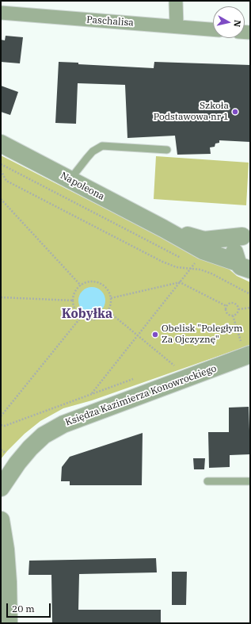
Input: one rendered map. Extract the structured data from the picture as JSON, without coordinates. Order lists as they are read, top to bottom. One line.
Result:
{"streets":{"street":["Paschalisa","Napoleona","Księdza Kazimierza Konowrockiego"]},"districts":["Kobyłka"],"places":["Szkoła Podstawowa nr 1","Obelisk \"Poległym Za Ojczyznę\""],"scale_bar":"20 m","north":"right"}
